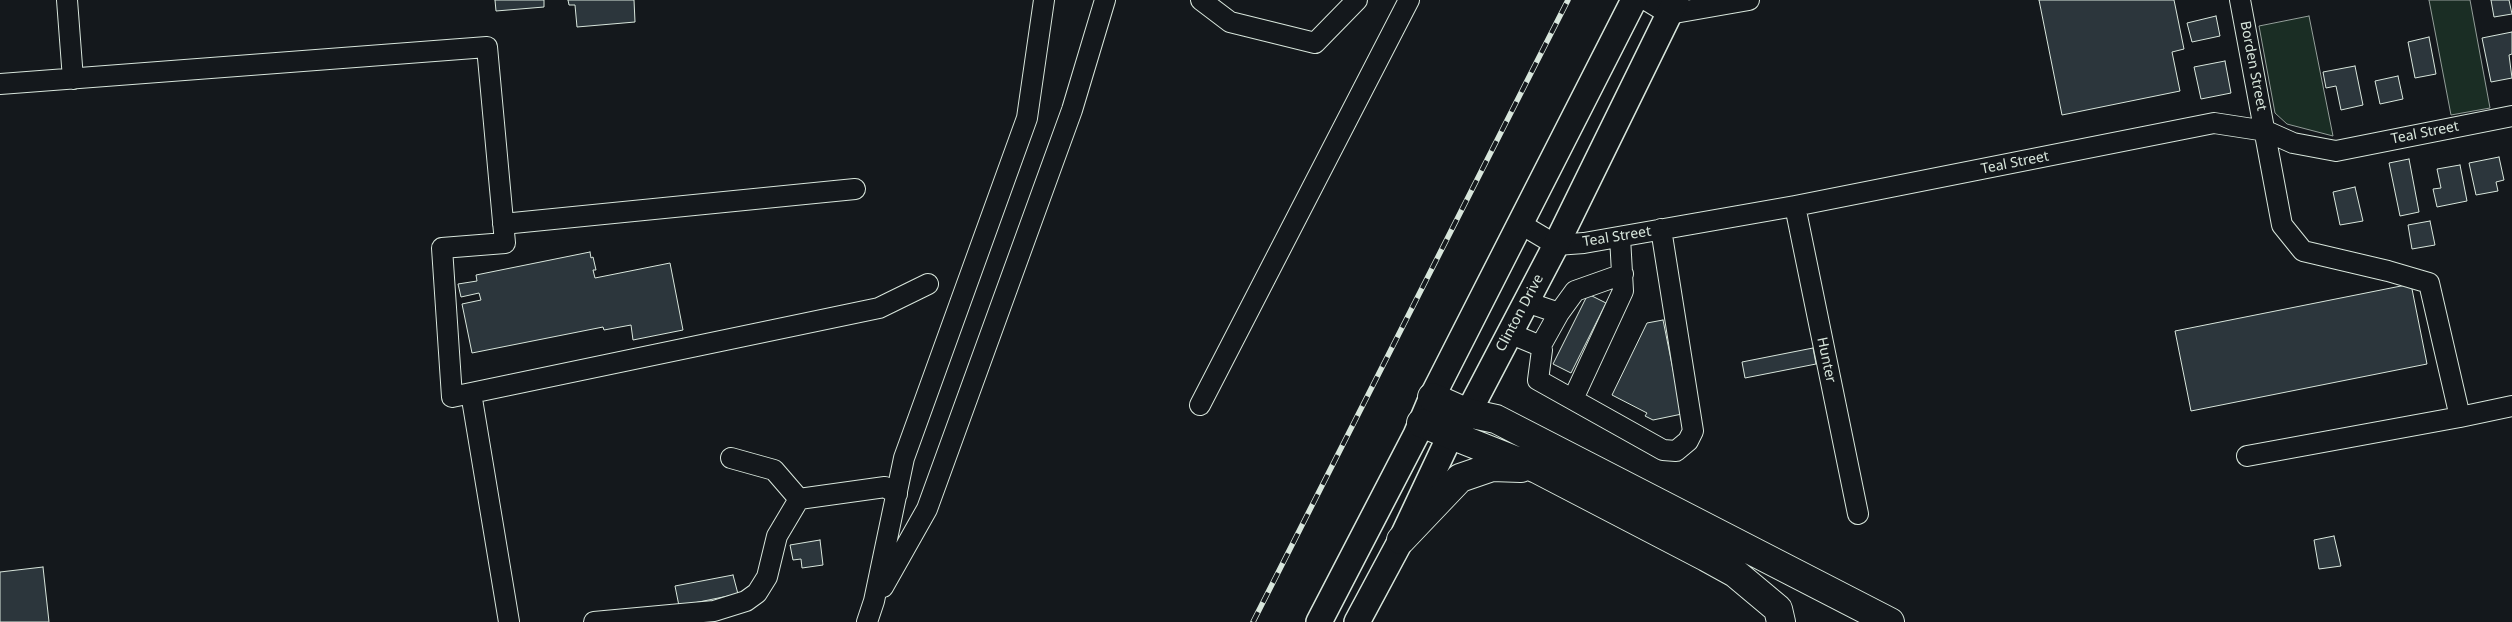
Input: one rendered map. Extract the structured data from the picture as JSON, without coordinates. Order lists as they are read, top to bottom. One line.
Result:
{"streets":{"main road":["Clinton Drive"],"street":["Borden Street","Teal Street","Hunter"]},"crossings":[["Borden Street","Teal Street"],["Teal Street","Clinton Drive"],["Teal Street","Hunter"]]}
